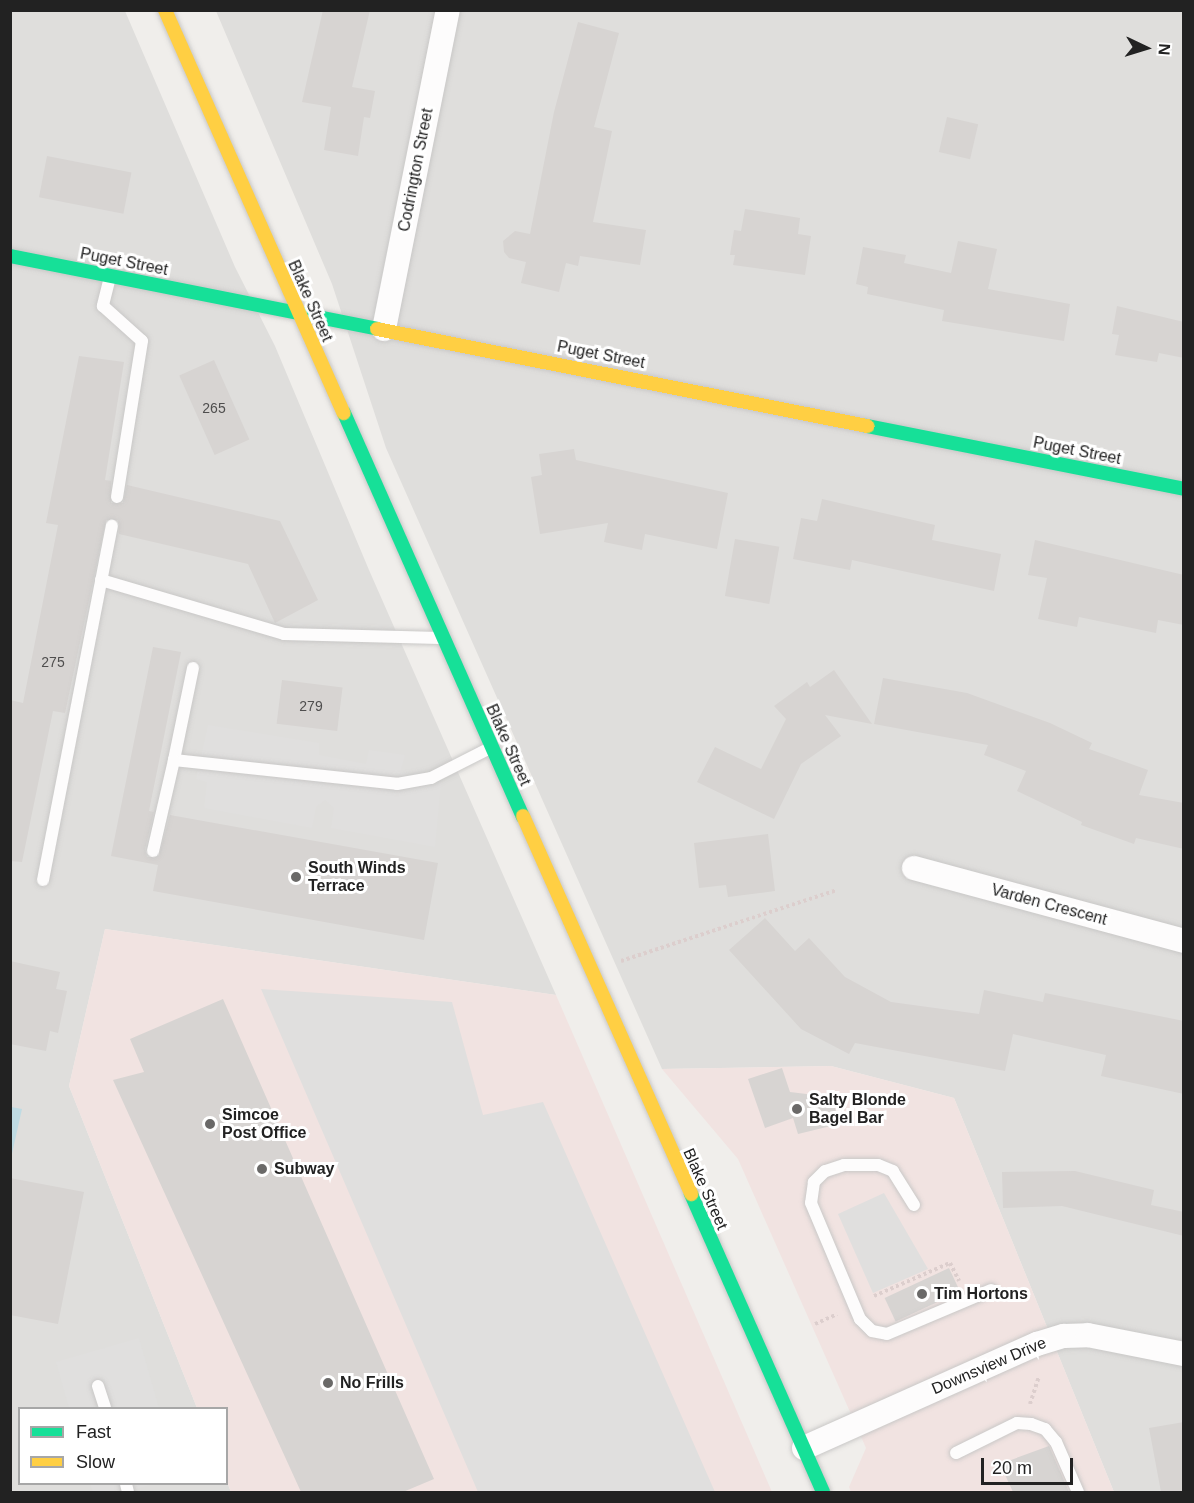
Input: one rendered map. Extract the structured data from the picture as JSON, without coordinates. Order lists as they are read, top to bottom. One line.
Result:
{"streets":{"main road":["Puget Street","Blake Street"],"street":["Codrington Street","Varden Crescent","Downsview Drive"]},"crossings":[["Codrington Street","Puget Street"],["Puget Street","Blake Street"],["Blake Street","Downsview Drive"]],"places":["South Winds Terrace","Salty Blonde Bagel Bar","Simcoe Post Office","Subway","Tim Hortons","No Frills"],"house_numbers":["265","275","279"],"legend":["Fast","Slow"],"scale_bar":"20 m","north":"right"}
